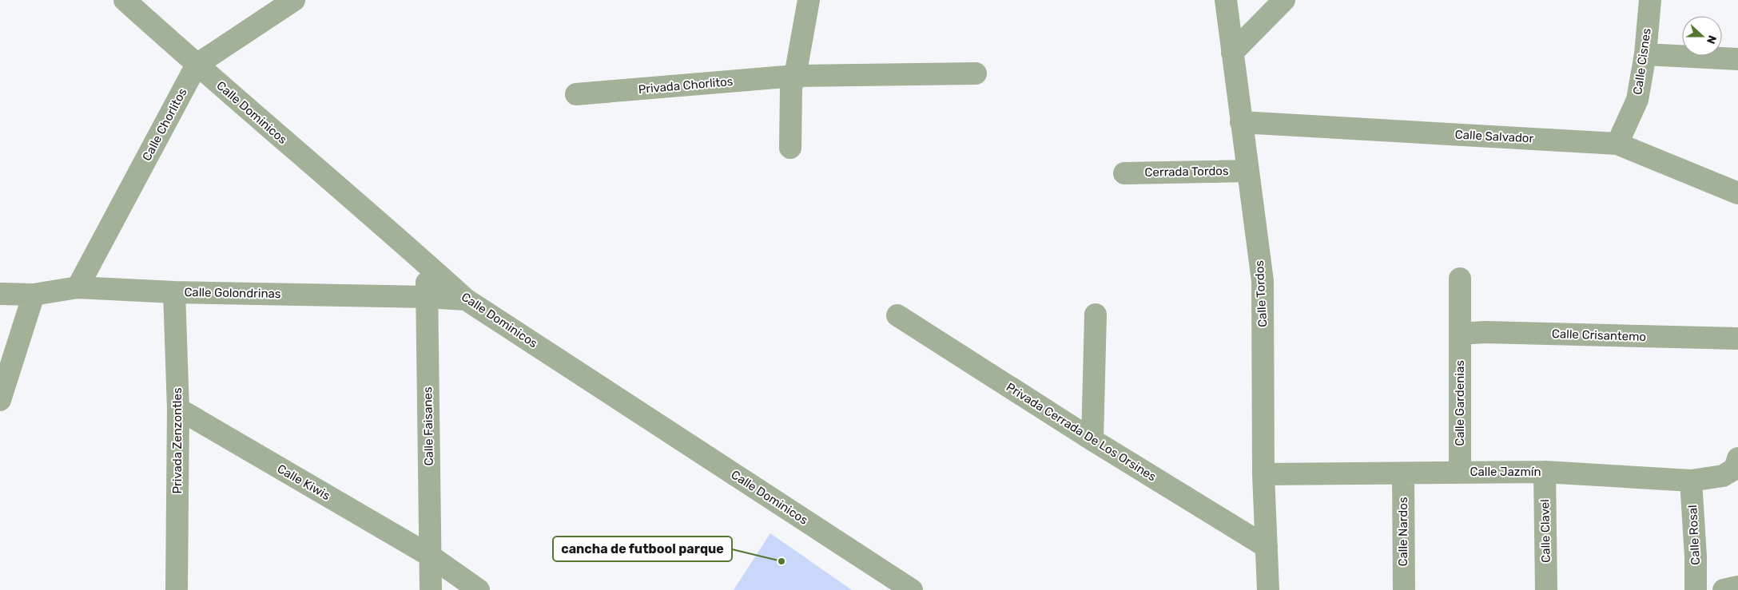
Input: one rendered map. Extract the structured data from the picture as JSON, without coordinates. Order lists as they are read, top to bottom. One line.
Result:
{"streets":{"street":["Calle Cisnes","Privada Chorlitos","Calle Dominicos","Calle Chorlitos","Calle Salvador","Cerrada Tordos","Calle Golondrinas","Calle Tordos","Calle Crisantemo","Calle Gardenias","Calle Faisanes","Privada Cerrada De Los Orsines","Privada Zenzontles","Calle Jazmín","Calle Kiwis","Calle Clavel","Calle Nardos","Calle Rosal"]},"crossings":[["Calle Cisnes","Calle Salvador"],["Calle Dominicos","Calle Chorlitos"],["Calle Dominicos","Calle Golondrinas"],["Calle Dominicos","Calle Faisanes"],["Calle Chorlitos","Calle Golondrinas"],["Calle Salvador","Calle Tordos"],["Cerrada Tordos","Calle Tordos"],["Calle Golondrinas","Calle Faisanes"],["Calle Golondrinas","Privada Zenzontles"],["Calle Tordos","Privada Cerrada De Los Orsines"],["Calle Tordos","Calle Jazmín"],["Calle Crisantemo","Calle Gardenias"],["Calle Gardenias","Calle Jazmín"],["Calle Faisanes","Calle Kiwis"],["Privada Zenzontles","Calle Kiwis"],["Calle Jazmín","Calle Clavel"],["Calle Jazmín","Calle Nardos"],["Calle Jazmín","Calle Rosal"]],"places":["cancha de futbool parque"],"north":"right"}
